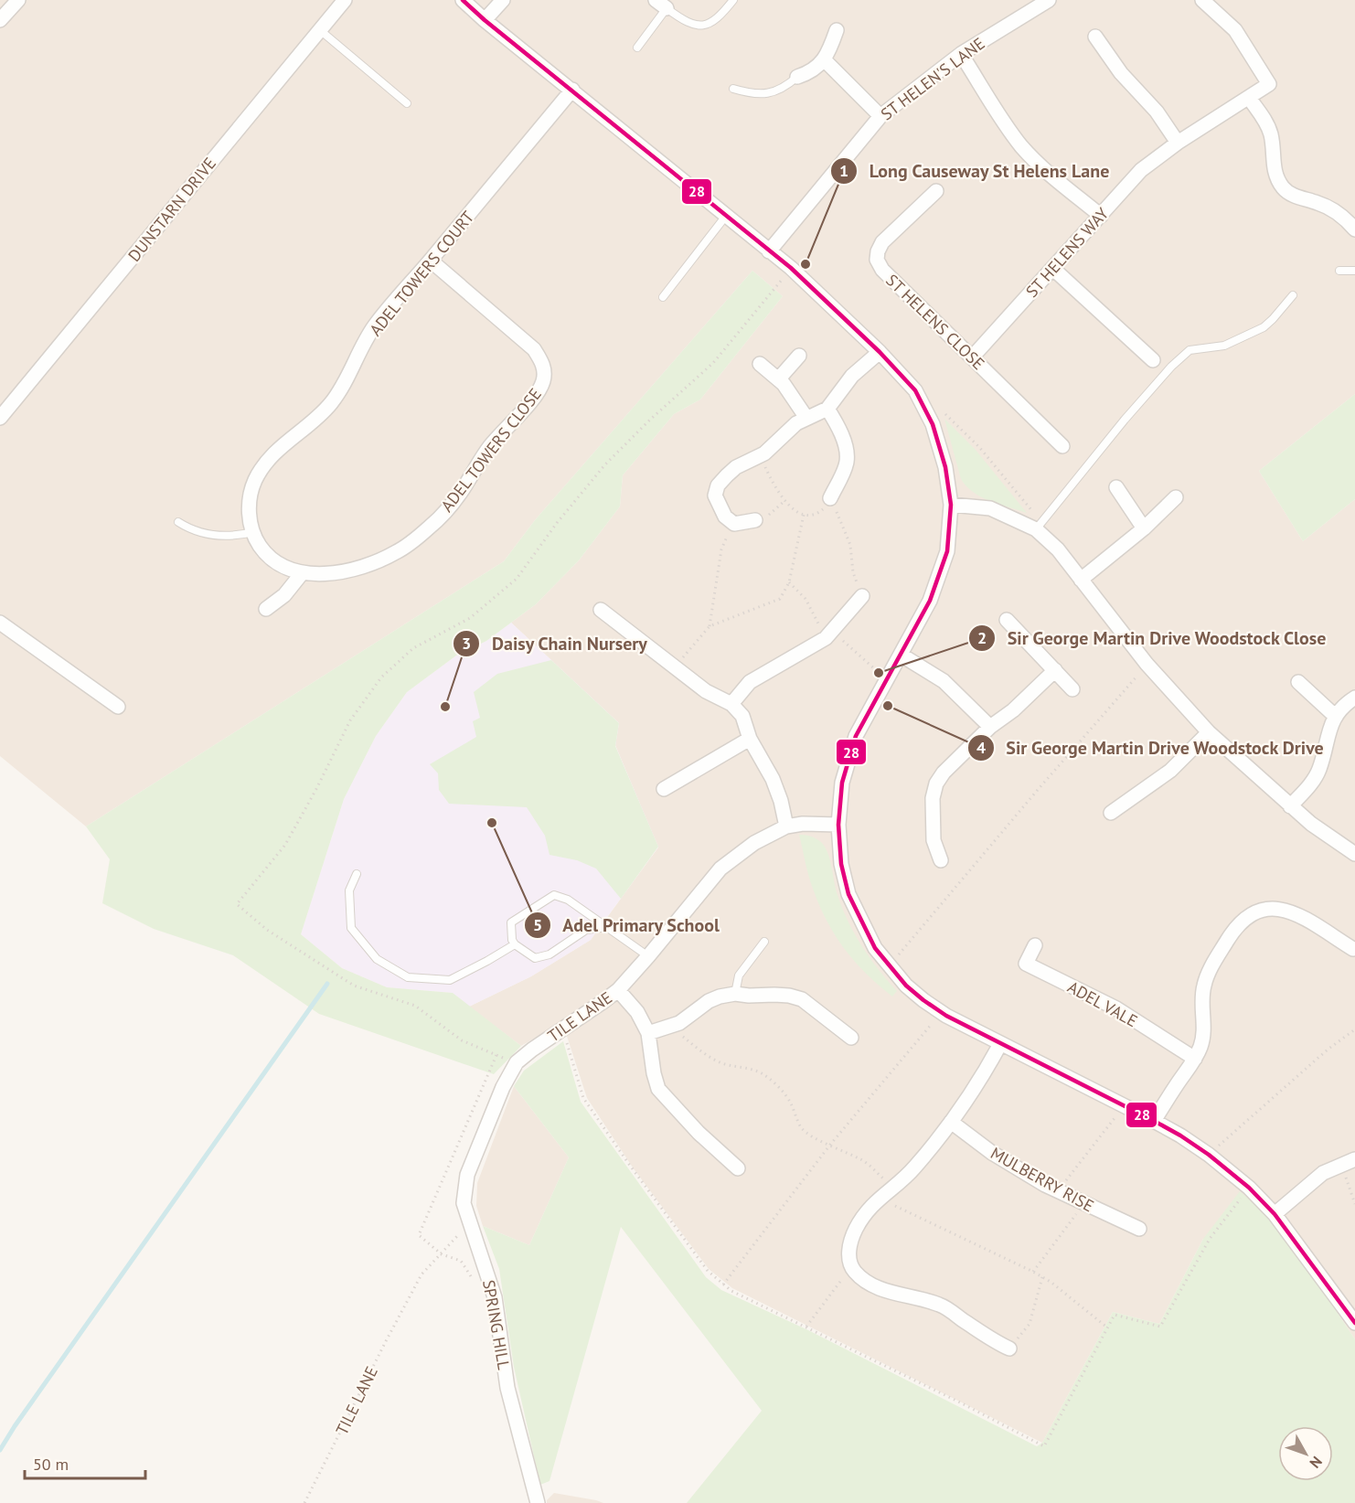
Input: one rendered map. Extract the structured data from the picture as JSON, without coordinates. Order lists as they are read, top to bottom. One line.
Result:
{"streets":{"street":["ST HELEN'S LANE","DUNSTARN DRIVE","ST HELENS WAY","ADEL TOWERS COURT","ST HELENS CLOSE","ADEL TOWERS CLOSE","ADEL VALE","TILE LANE","MULBERRY RISE","SPRING HILL"]},"crossings":[["ST HELENS WAY","ST HELENS CLOSE"],["ADEL TOWERS COURT","ADEL TOWERS CLOSE"],["TILE LANE","SPRING HILL"]],"places":["Long Causeway St Helens Lane","Sir George Martin Drive Woodstock Close","Sir George Martin Drive Woodstock Drive","Daisy Chain Nursery","Adel Primary School"],"lines":["transit line 28"],"scale_bar":"50 m","north":"bottom right"}
